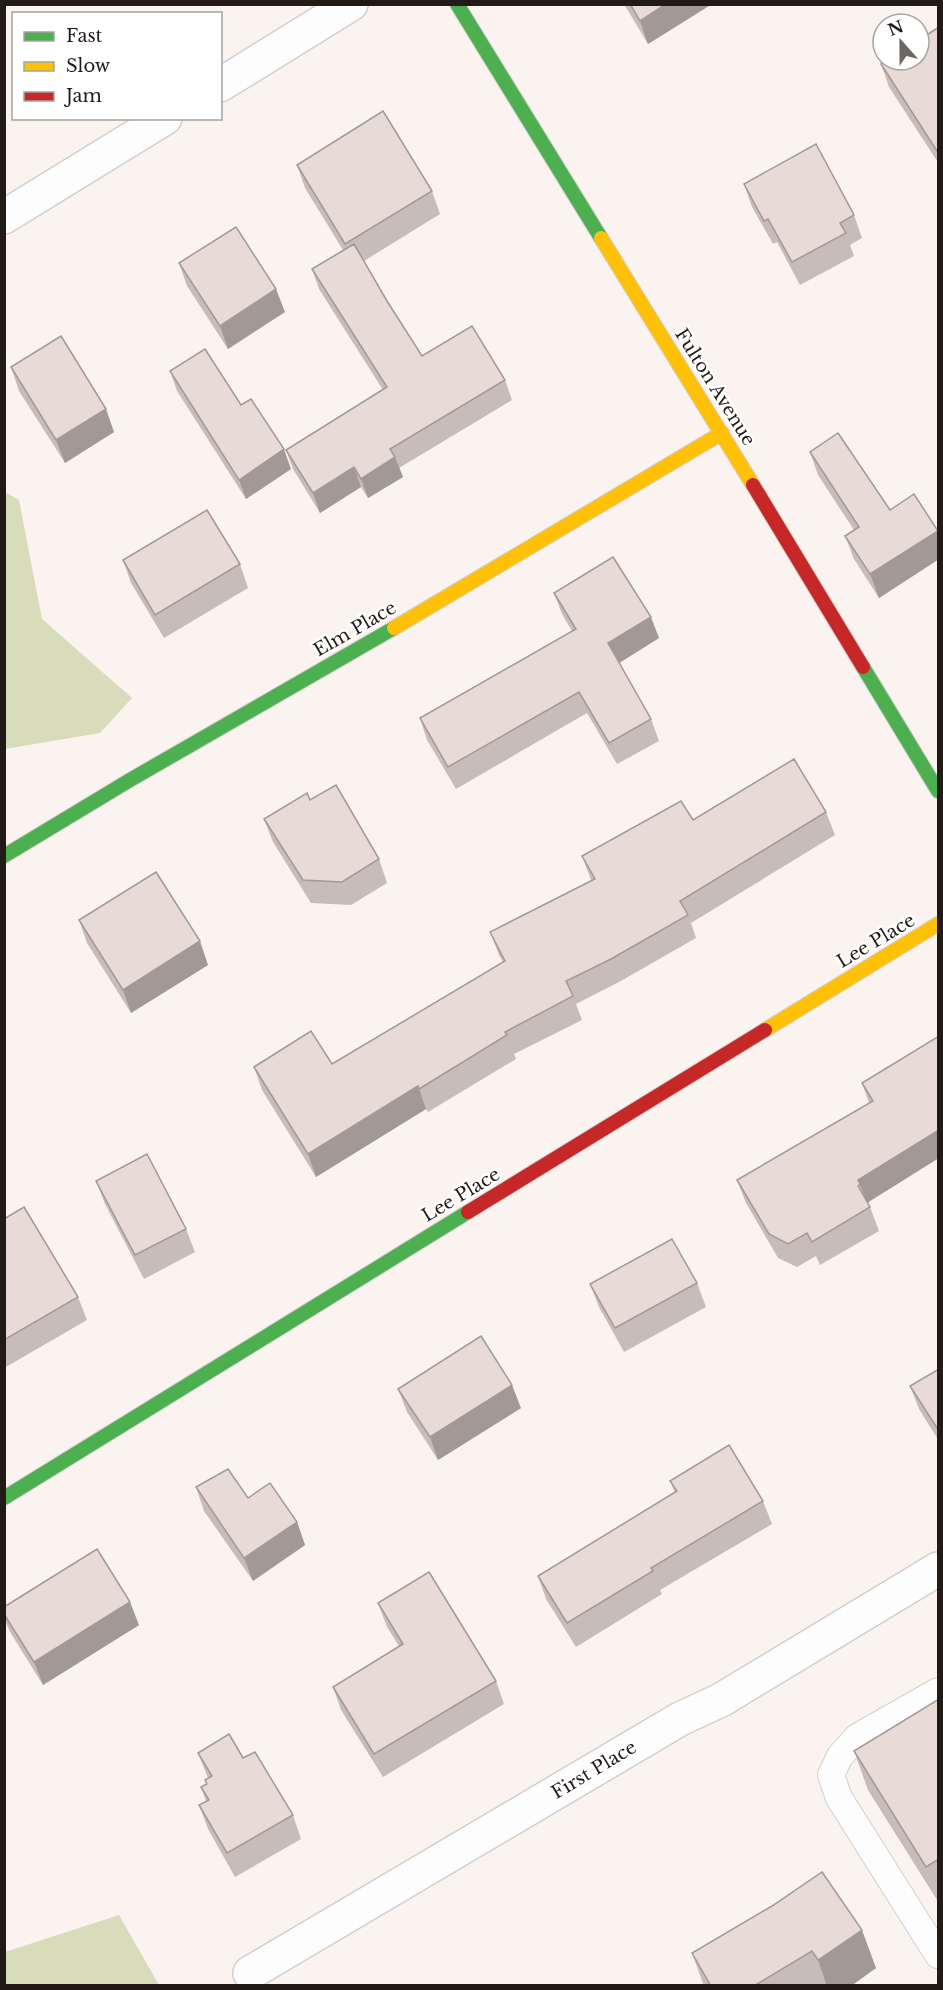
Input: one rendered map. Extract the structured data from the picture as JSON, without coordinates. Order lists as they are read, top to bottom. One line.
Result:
{"streets":{"street":["Fulton Avenue","Elm Place","Lee Place","First Place"]},"crossings":[["Fulton Avenue","Elm Place"]],"legend":["Fast","Slow","Jam"],"north":"top"}
